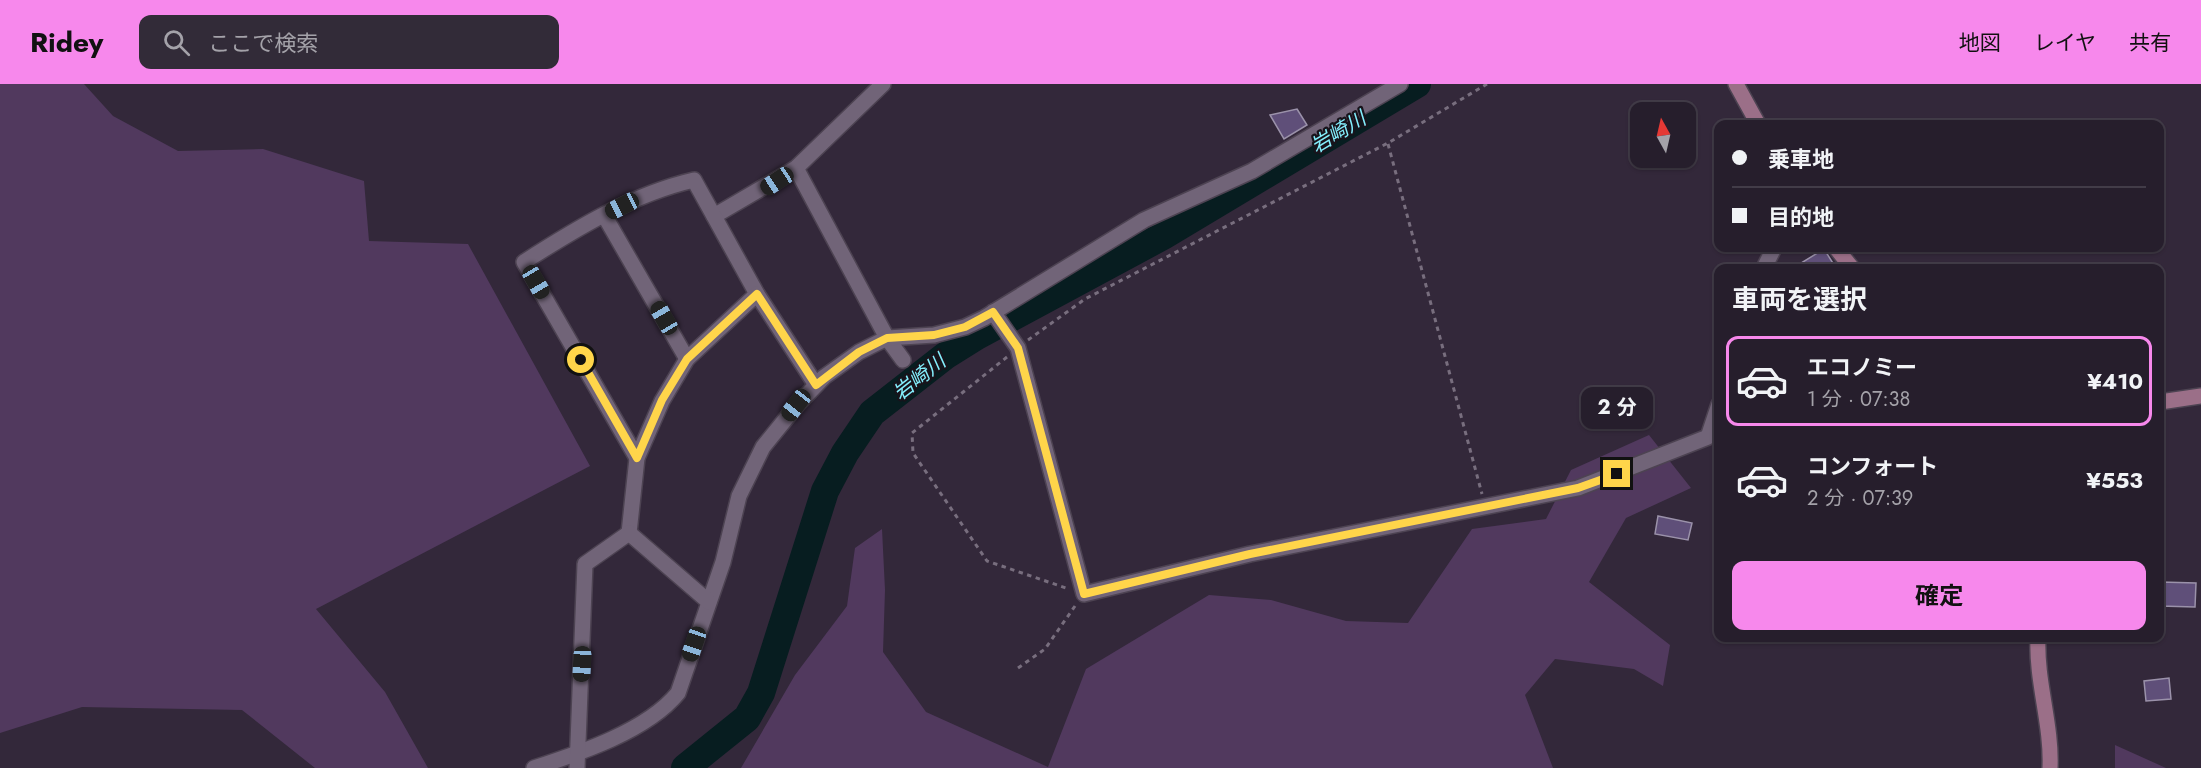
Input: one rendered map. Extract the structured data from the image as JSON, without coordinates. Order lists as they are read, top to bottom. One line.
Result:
{"water":["岩崎川"],"north":"top","page":{"header":"Ridey","search":"ここで検索","nav":["地図","レイヤ","共有"],"banner":["乗車地","目的地"],"heading":"車両を選択","list":[{"name":"エコノミー","note":"1 分 · 07:38","value":"¥410"},{"name":"コンフォート","note":"2 分 · 07:39","value":"¥553"}],"bubble":"2 分","buttons":"確定"}}
